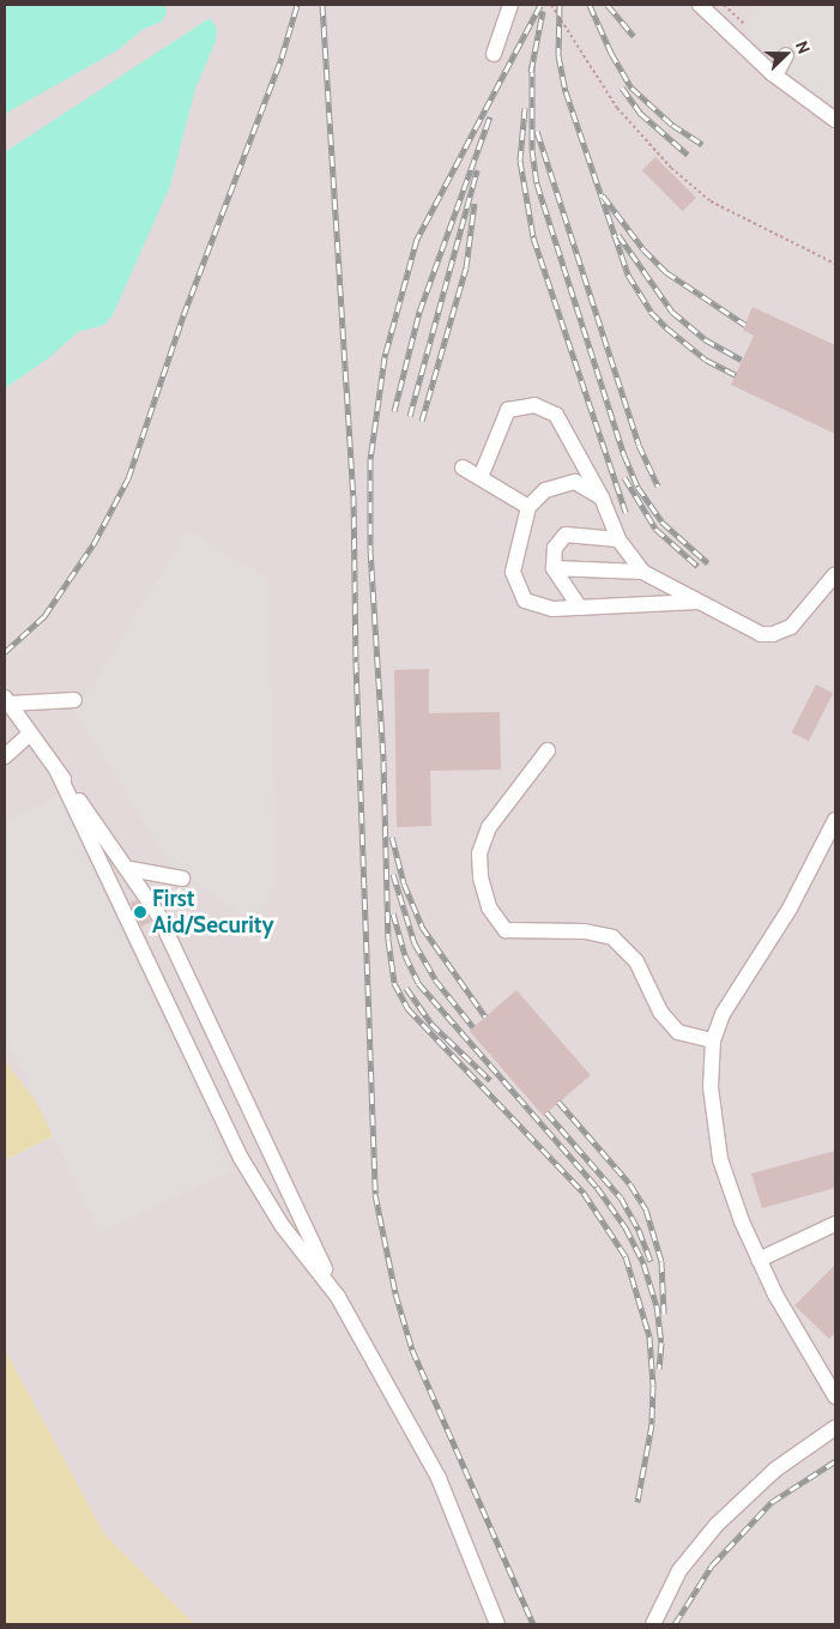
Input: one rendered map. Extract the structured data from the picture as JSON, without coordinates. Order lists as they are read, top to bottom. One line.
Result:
{"places":["First Aid/Security"],"north":"right"}
